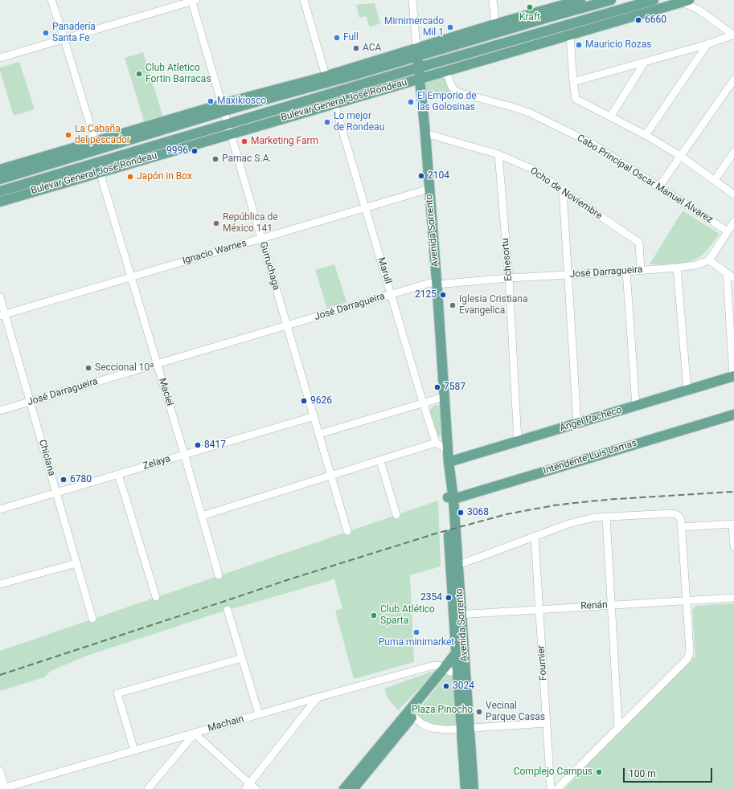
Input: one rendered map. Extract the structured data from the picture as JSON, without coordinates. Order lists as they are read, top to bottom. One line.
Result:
{"streets":{"main road":["Bulevar General José Rondeau","Avenida Sorrento","Ángel Pacheco","Intendente Luis Lamas"],"street":["Cabo Principal Oscar Manuel Álvarez","Ocho de Noviembre","Ignacio Warnes","Echesortu","Gurruchaga","Marull","José Darragueira","Maciel","Chiclana","Zelaya","Renán","Fournier","Machain"]},"crossings":[["Bulevar General José Rondeau","Cabo Principal Oscar Manuel Álvarez"],["Bulevar General José Rondeau","Avenida Sorrento"],["Bulevar General José Rondeau","Gurruchaga"],["Bulevar General José Rondeau","Marull"],["Bulevar General José Rondeau","Maciel"],["Ocho de Noviembre","Avenida Sorrento"],["Ocho de Noviembre","Echesortu"],["Ocho de Noviembre","José Darragueira"],["Avenida Sorrento","Ignacio Warnes"],["Avenida Sorrento","José Darragueira"],["Avenida Sorrento","Ángel Pacheco"],["Avenida Sorrento","Intendente Luis Lamas"],["Avenida Sorrento","Renán"],["Ignacio Warnes","Gurruchaga"],["Ignacio Warnes","Marull"],["Ignacio Warnes","Maciel"],["Ignacio Warnes","Chiclana"],["Echesortu","José Darragueira"],["Echesortu","Ángel Pacheco"],["Gurruchaga","José Darragueira"],["Gurruchaga","Zelaya"],["Marull","José Darragueira"],["José Darragueira","Maciel"],["José Darragueira","Chiclana"],["Maciel","Zelaya"],["Chiclana","Zelaya"],["Renán","Fournier"]],"parks":["Plaza Pinocho"],"places":["Kraft","6660","Mimimercado Mil 1","Panadería Santa Fe","Full","Mauricio Rozas","ACA","Club Atletico Fortin Barracas","Maxikiosco","El Emporio de las Golosinas","Lo mejor de Rondeau","La Cabaña del pescador","Marketing Farm","9996","Pamac S.A.","2104","Japón in Box","República de México 141","2125","Iglesia Cristiana Evangelica","Seccional 10ª","7587","9626","8417","6780","3068","2354","Club Atlético Sparta","Puma minimarket","3024","Vecinal Parque Casas","Complejo Campus"],"scale_bar":"100 m"}
